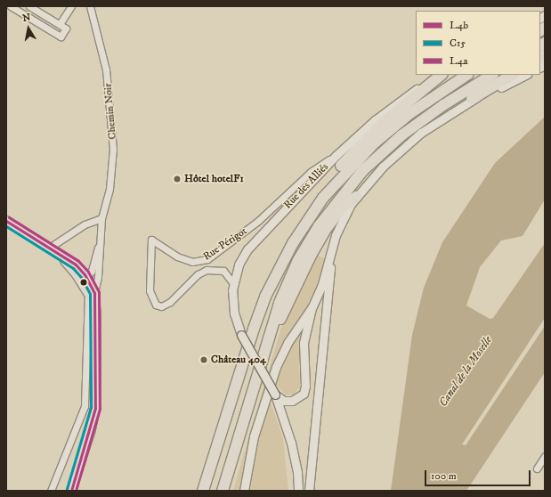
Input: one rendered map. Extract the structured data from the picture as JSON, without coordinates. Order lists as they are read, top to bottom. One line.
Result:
{"streets":{"main road":["Rue des Alliés"],"street":["Chemin Noir","Rue Périgot"]},"crossings":[["Rue des Alliés","Rue Périgot"]],"water":["Canal de la Moselle"],"places":["Hôtel hotelF1","Château 404"],"lines":["transit line L4a","transit line L4b","transit line C15"],"legend":["L4b","C15","L4a"],"scale_bar":"100 m","north":"top"}
